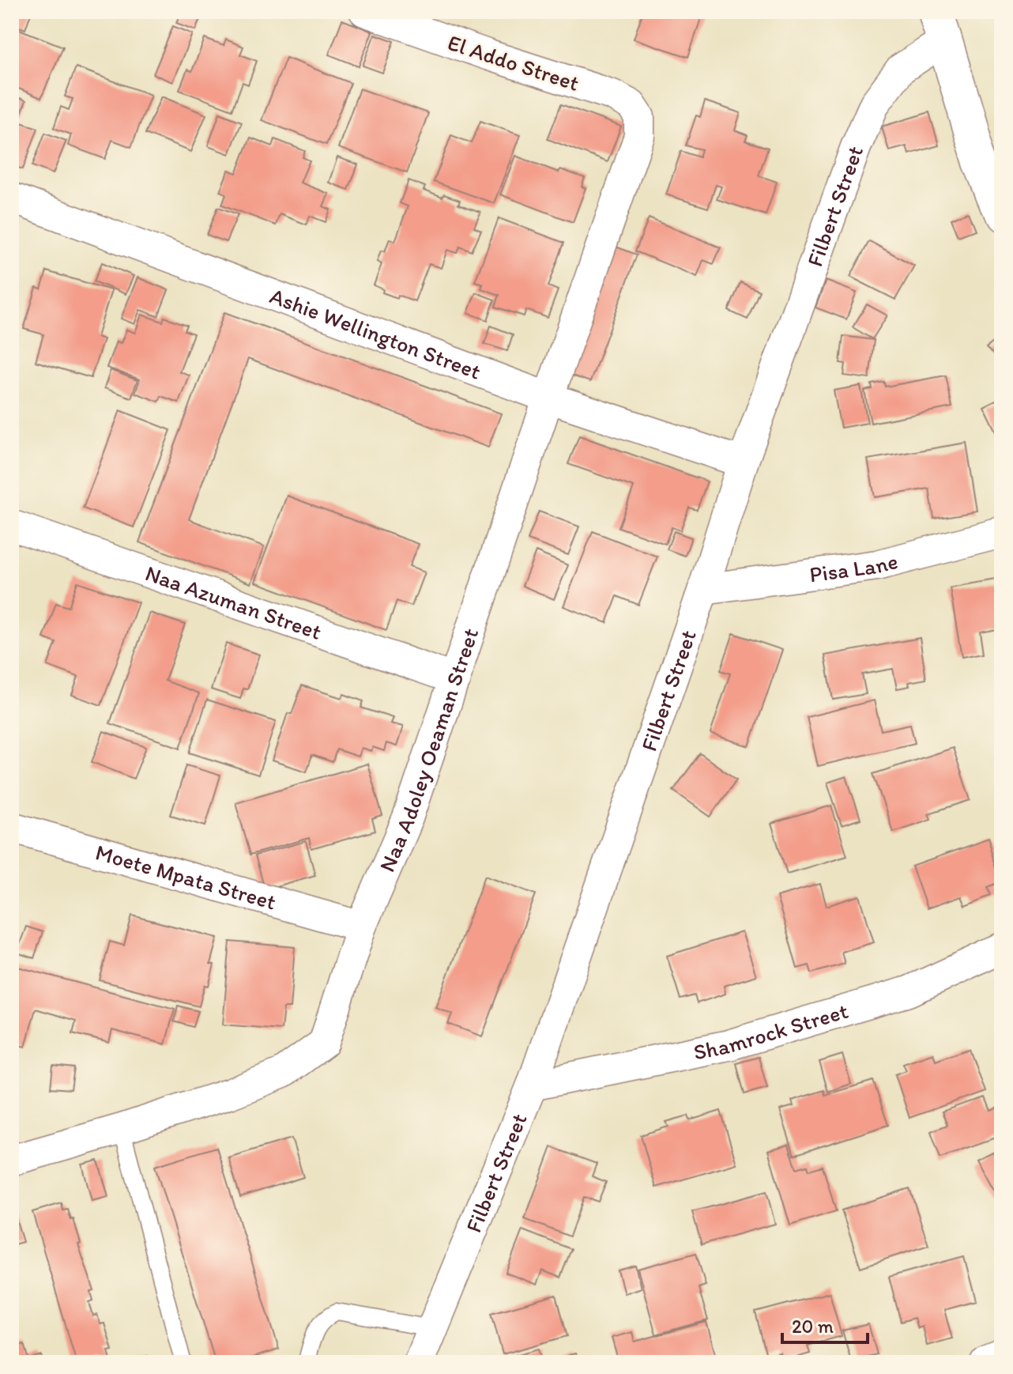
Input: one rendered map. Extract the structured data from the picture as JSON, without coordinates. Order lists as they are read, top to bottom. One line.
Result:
{"streets":{"street":["El Addo Street","Filbert Street","Ashie Wellington Street","Pisa Lane","Naa Azuman Street","Naa Adoley Oeaman Street","Moete Mpata Street","Shamrock Street"]},"crossings":[["El Addo Street","Naa Adoley Oeaman Street"],["Filbert Street","Ashie Wellington Street"],["Filbert Street","Pisa Lane"],["Filbert Street","Shamrock Street"],["Ashie Wellington Street","Naa Adoley Oeaman Street"],["Naa Azuman Street","Naa Adoley Oeaman Street"],["Naa Adoley Oeaman Street","Moete Mpata Street"]],"scale_bar":"20 m"}
